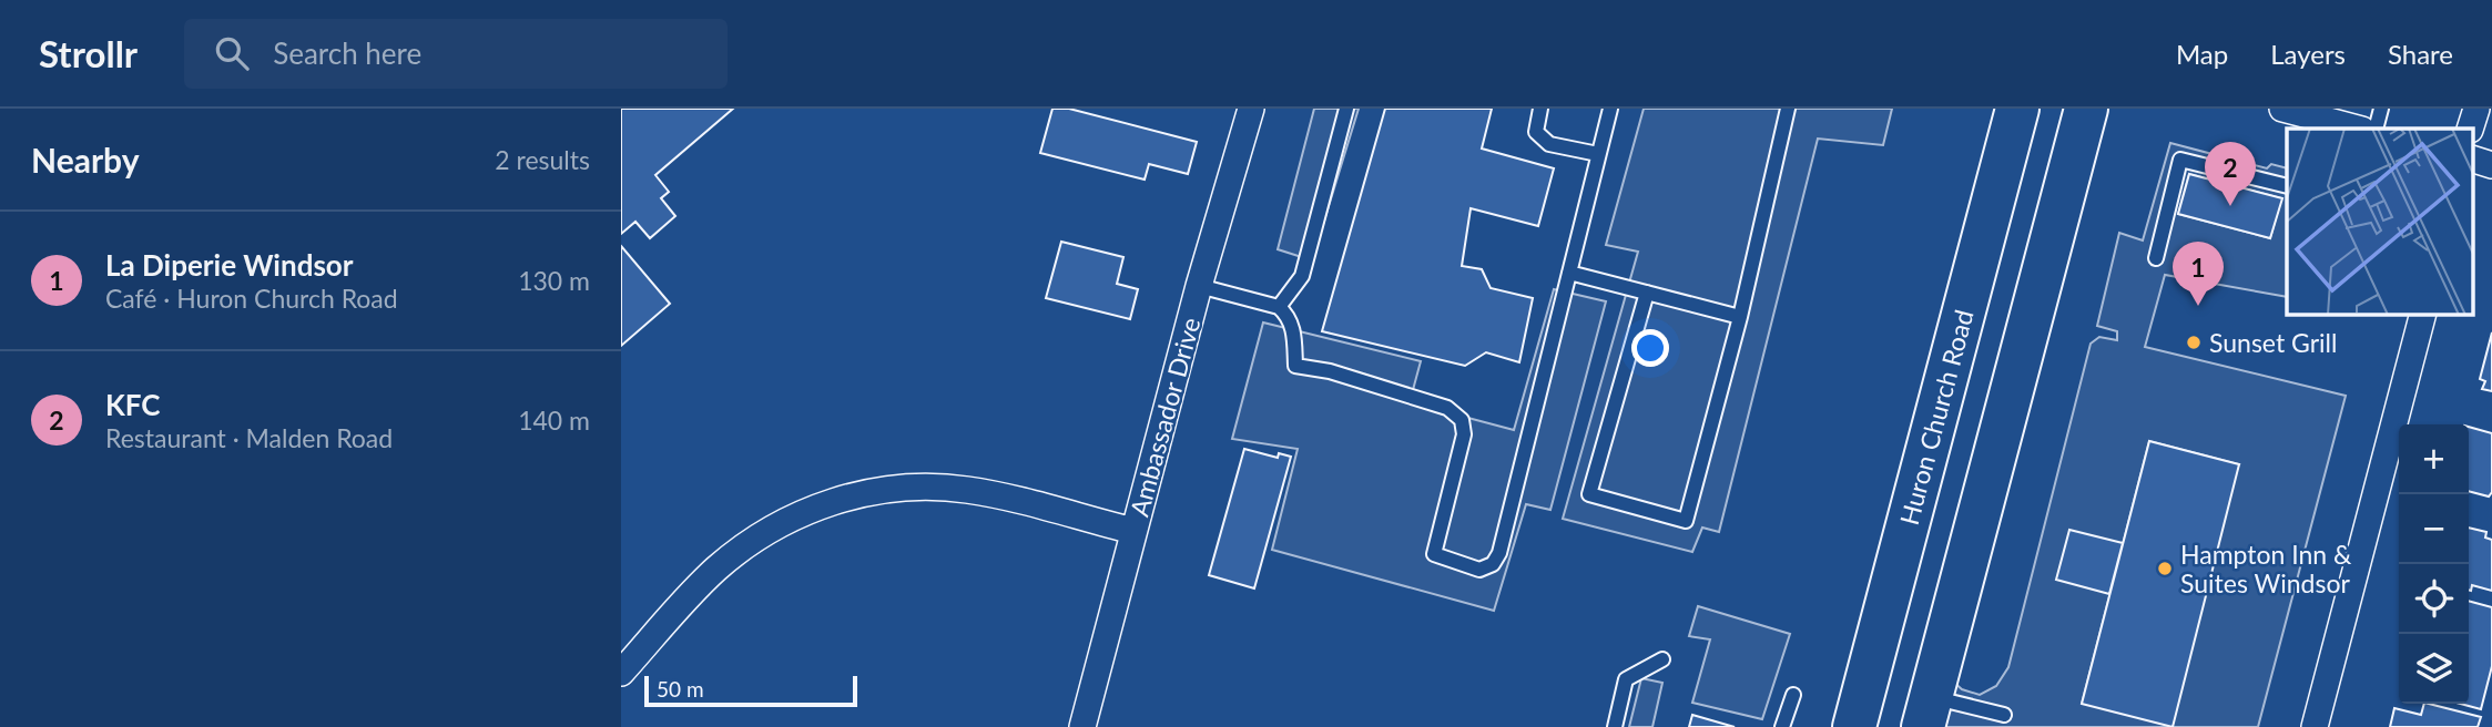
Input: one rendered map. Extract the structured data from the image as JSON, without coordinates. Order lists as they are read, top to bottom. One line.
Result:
{"streets":{"highway":["Huron Church Road"],"street":["Ambassador Drive"]},"places":["Sunset Grill","Hampton Inn & Suites Windsor"],"scale_bar":"50 m","page":{"header":"Strollr","search":"Search here","nav":["Map","Layers","Share"],"heading":["Nearby","2 results"],"pins":["2","1"],"list":[{"mark":"1","name":"La Diperie Windsor","note":"Café · Huron Church Road","value":"130 m"},{"mark":"2","name":"KFC","note":"Restaurant · Malden Road","value":"140 m"}],"map_buttons":["+","−"],"scale":"50 m"}}
